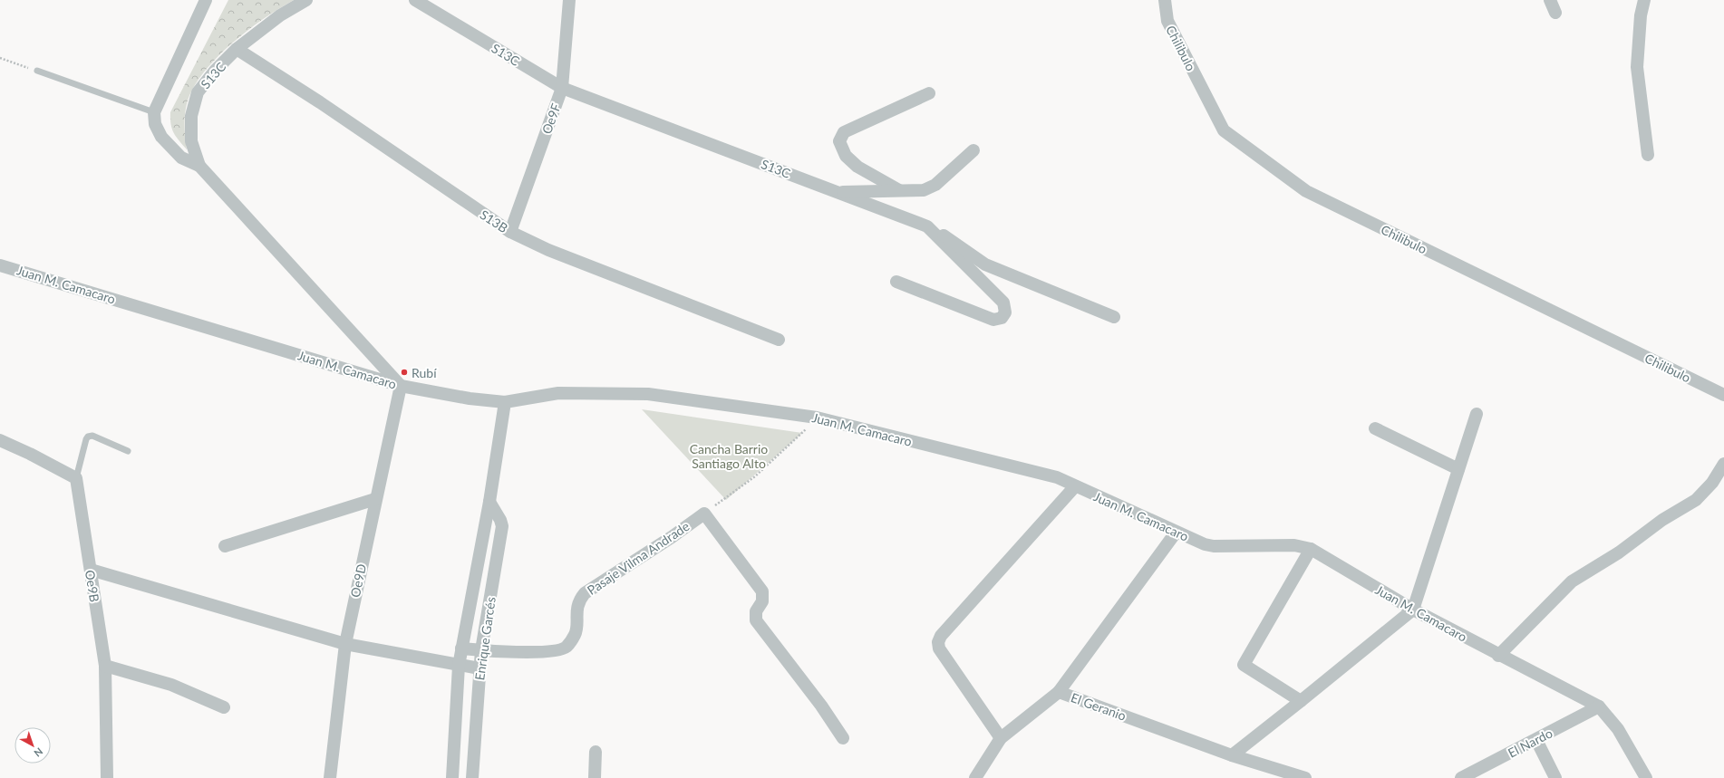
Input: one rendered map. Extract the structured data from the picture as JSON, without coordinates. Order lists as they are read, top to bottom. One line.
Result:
{"streets":{"street":["Chilibulo","S13C","Oe9F","S13B","Juan M. Camacaro","Pasaje Vilma Andrade","Oe9D","Oe9B","Enrique Garcés","El Geranio","El Nardo"]},"crossings":[["S13C","Oe9F"],["S13C","S13B"],["Oe9F","S13B"],["Juan M. Camacaro","Oe9D"],["Juan M. Camacaro","Enrique Garcés"],["Juan M. Camacaro","El Nardo"],["Pasaje Vilma Andrade","Enrique Garcés"]],"parks":["Cancha Barrio Santiago Alto"],"places":["Rubí"],"north":"bottom right"}
